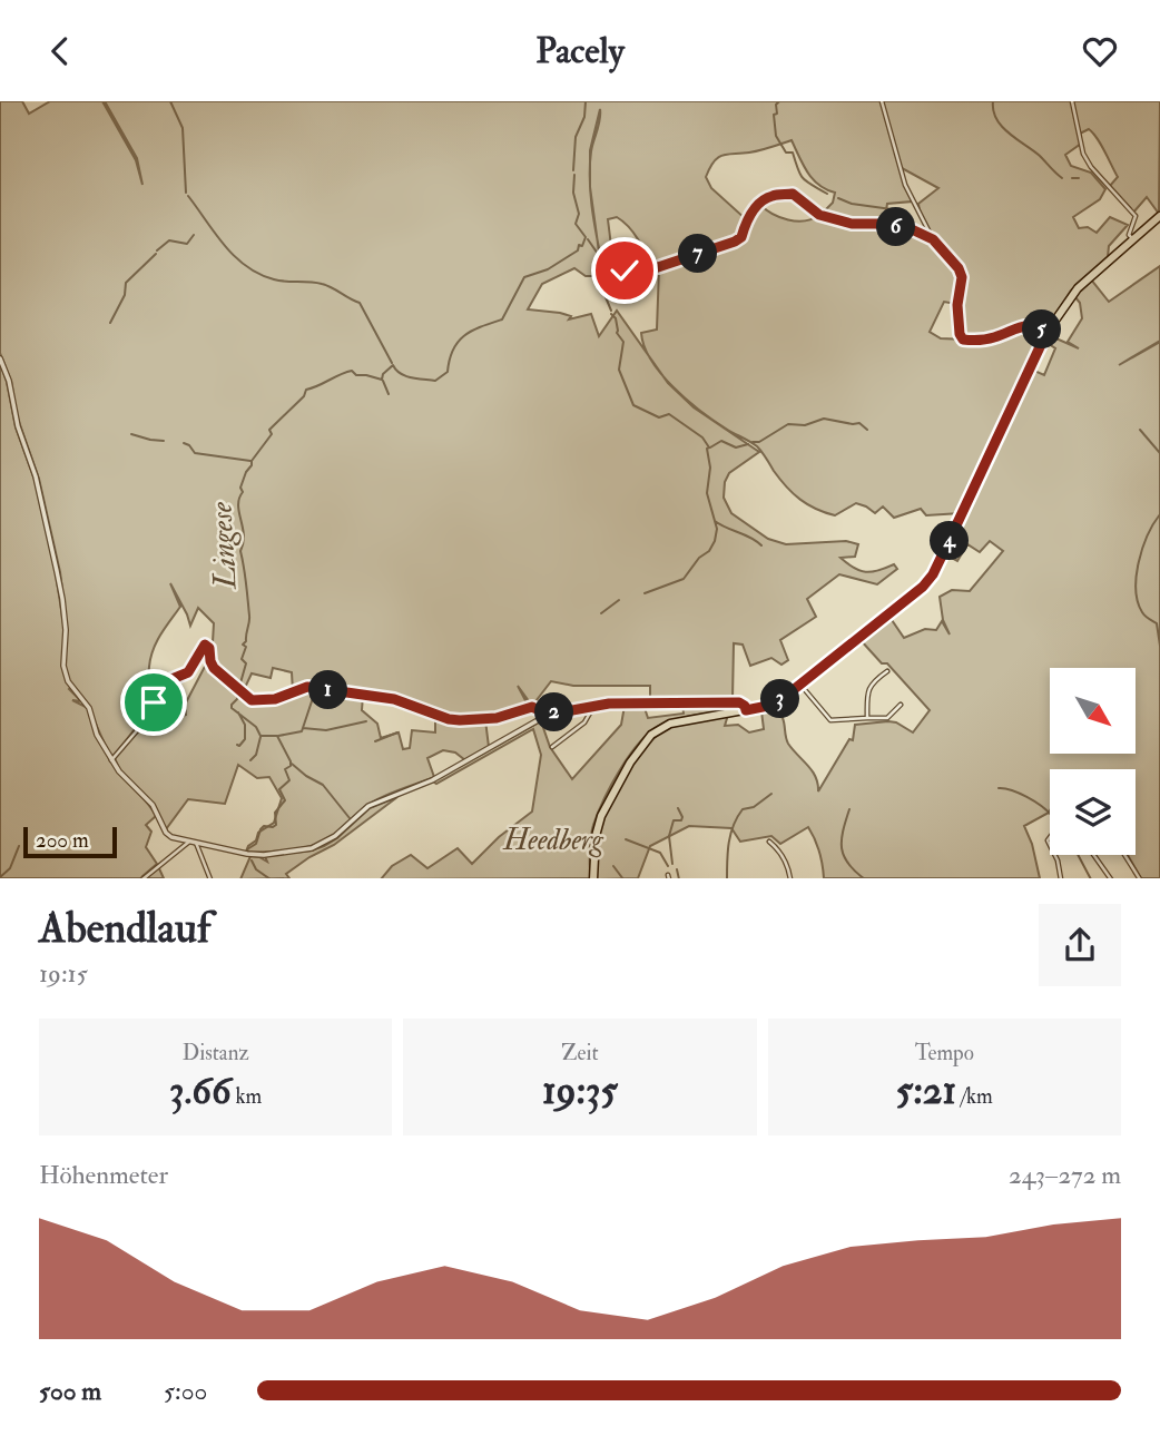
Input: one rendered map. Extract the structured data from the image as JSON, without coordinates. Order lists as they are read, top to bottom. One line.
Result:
{"water":["Lingese"],"parks":["Heedberg"],"scale_bar":"200 m","north":"bottom right","page":{"header":"Pacely","pins":["6","7","5","4","1","3","2"],"scale":"200 m","heading":["Abendlauf","19:15"],"stats":[["Distanz","3.66 km"],["Zeit","19:35"],["Tempo","5:21 /km"]],"chart":["Höhenmeter","243–272 m"],"list":[{"name":"500 m","note":"5:00"}]}}
